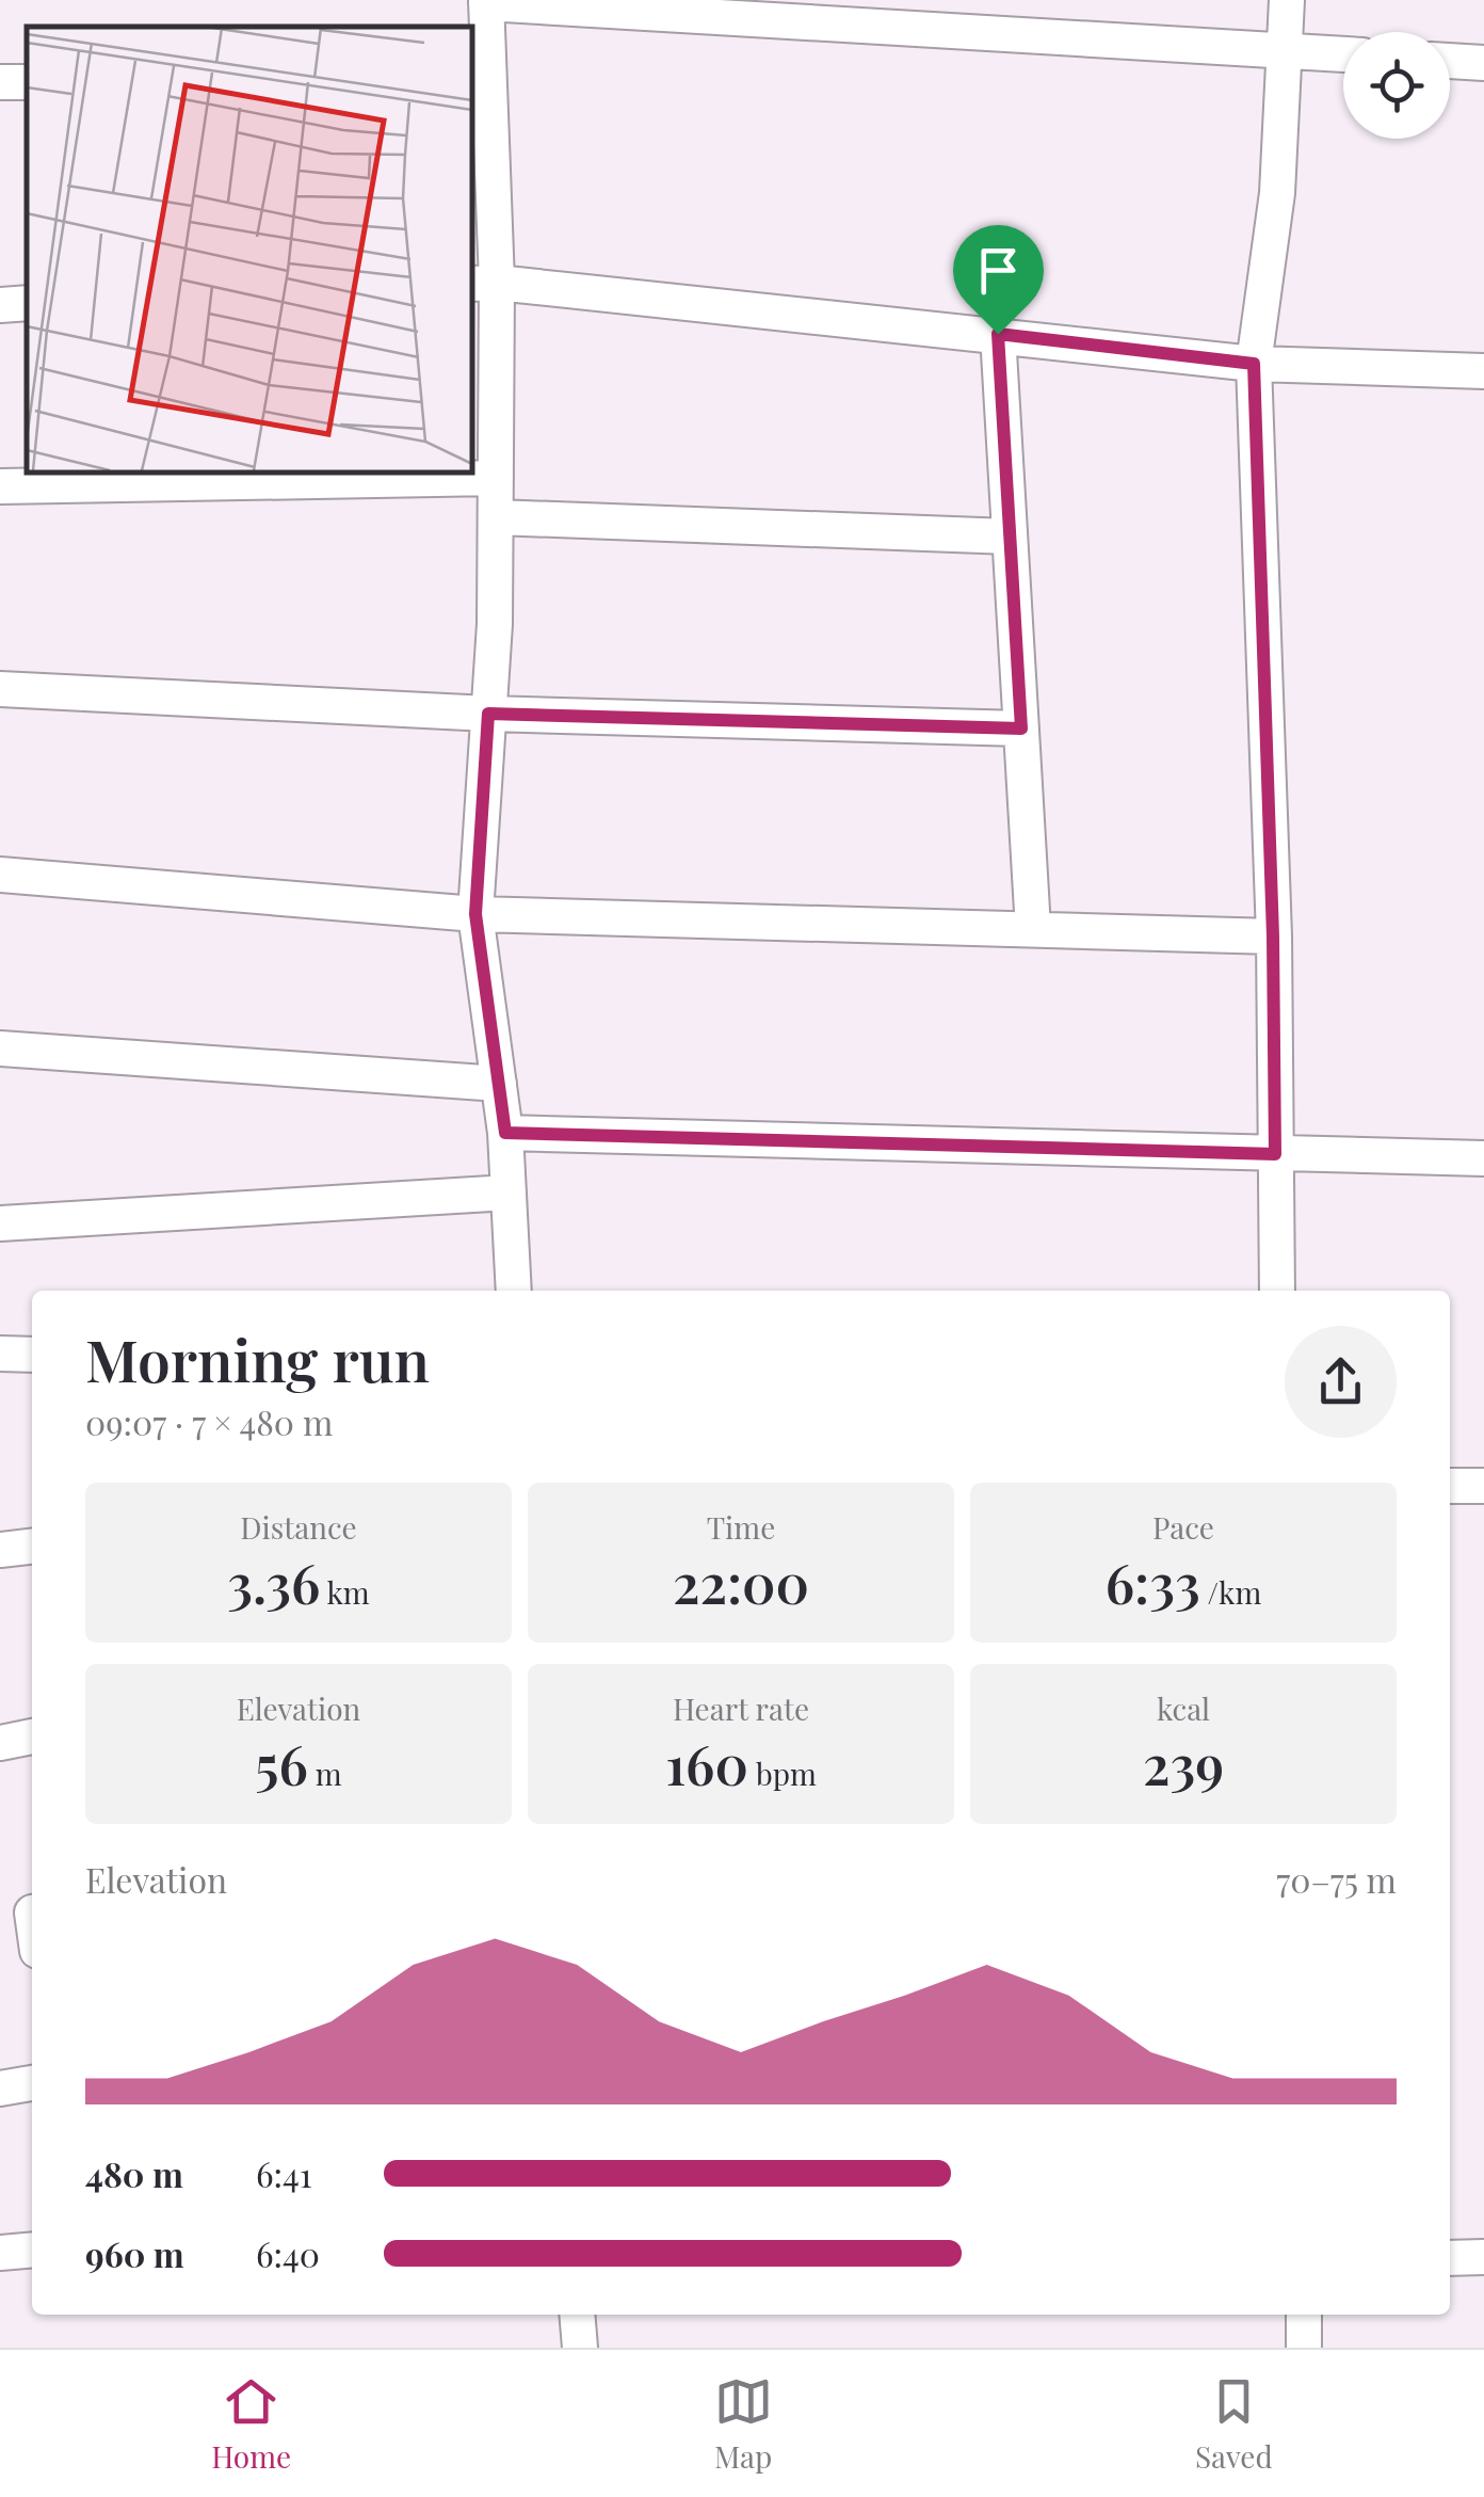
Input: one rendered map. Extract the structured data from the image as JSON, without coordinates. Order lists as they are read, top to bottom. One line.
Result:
{"page":{"heading":["Morning run","09:07 · 7 × 480 m"],"stats":[["Distance","3.36 km"],["Time","22:00"],["Pace","6:33 /km"],["Elevation","56 m"],["Heart rate","160 bpm"],["kcal","239"]],"chart":["Elevation","70–75 m"],"list":[{"name":"480 m","note":"6:41"},{"name":"960 m","note":"6:40"}],"tabs":["Home","Map","Saved"]}}
